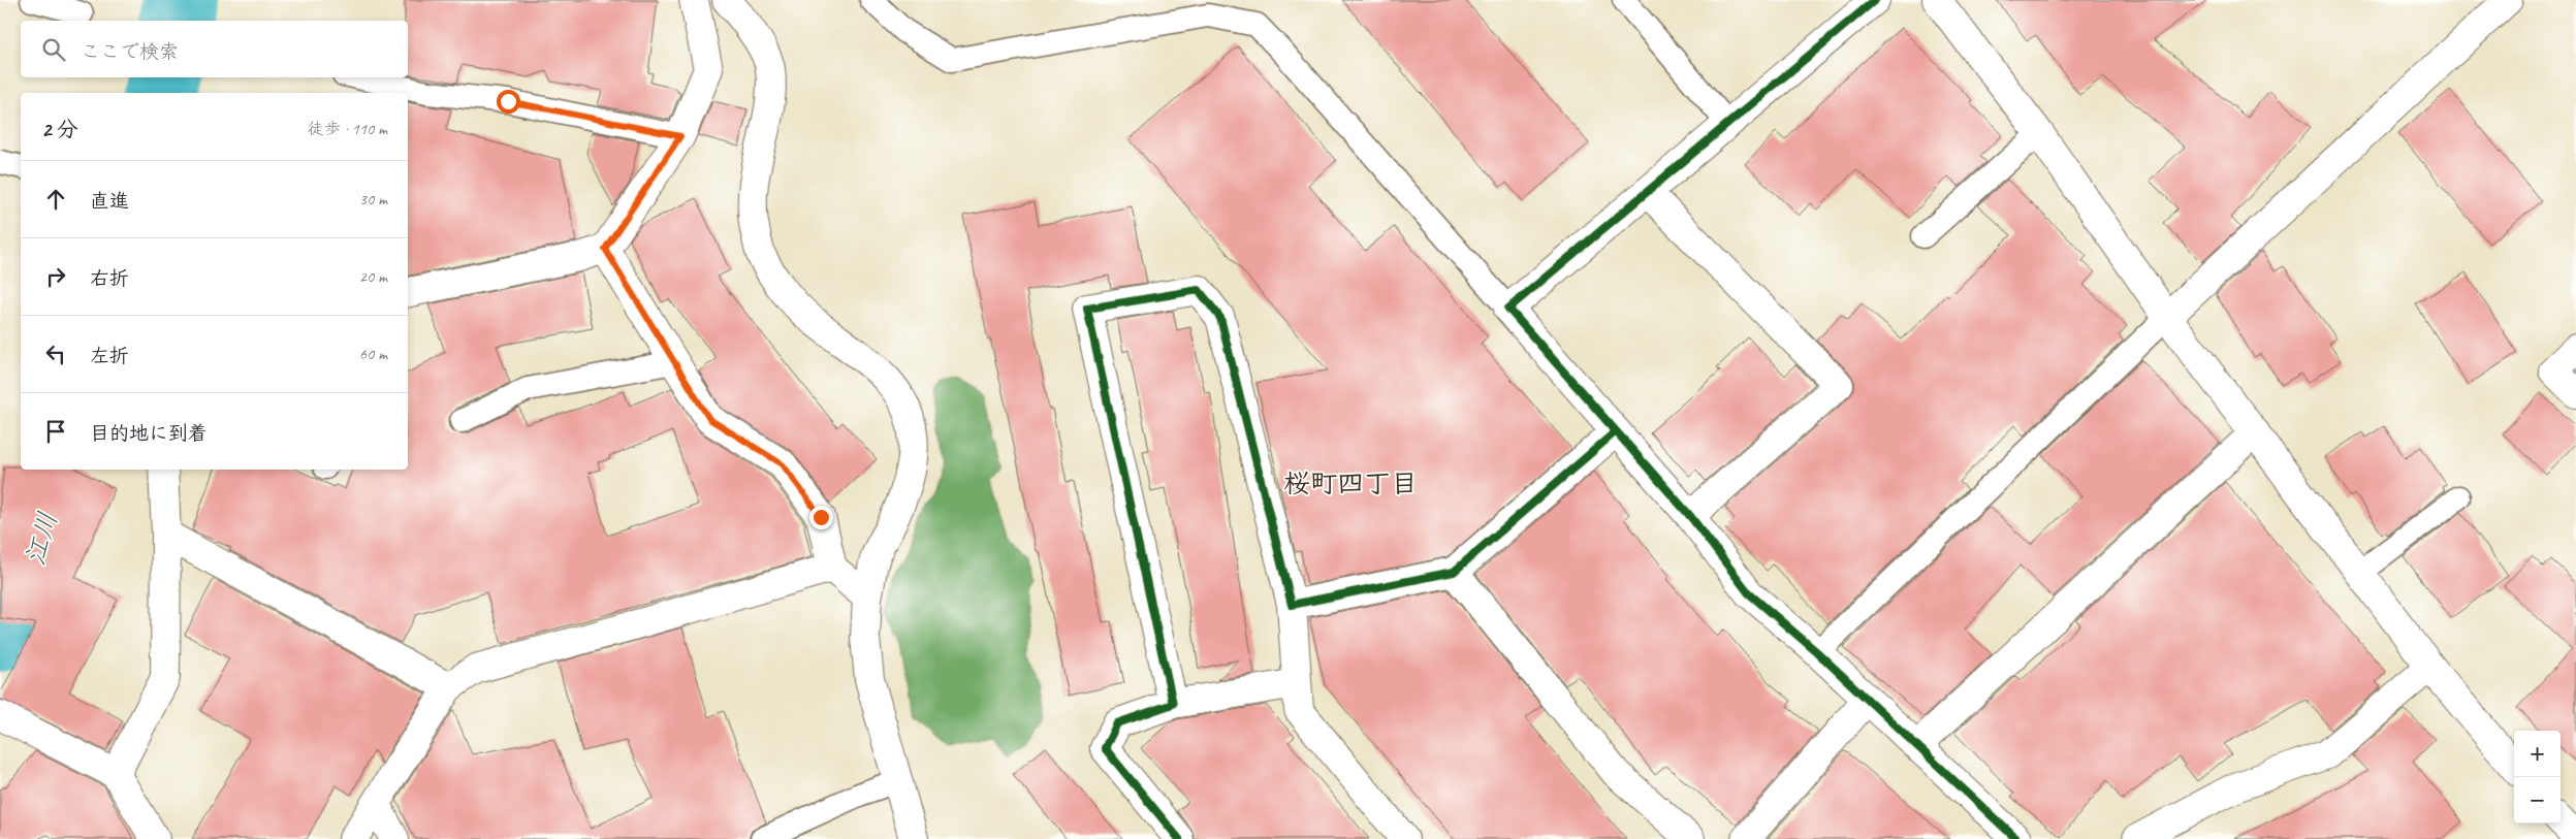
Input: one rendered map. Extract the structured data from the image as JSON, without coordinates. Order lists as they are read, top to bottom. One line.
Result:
{"districts":["桜町四丁目"],"water":["江川"],"page":{"search":"ここで検索","heading":["2 分","徒歩 · 110 m"],"list":[["直進","30 m"],["右折","20 m"],["左折","60 m"],"目的地に到着"],"map_buttons":["+","−"]}}
